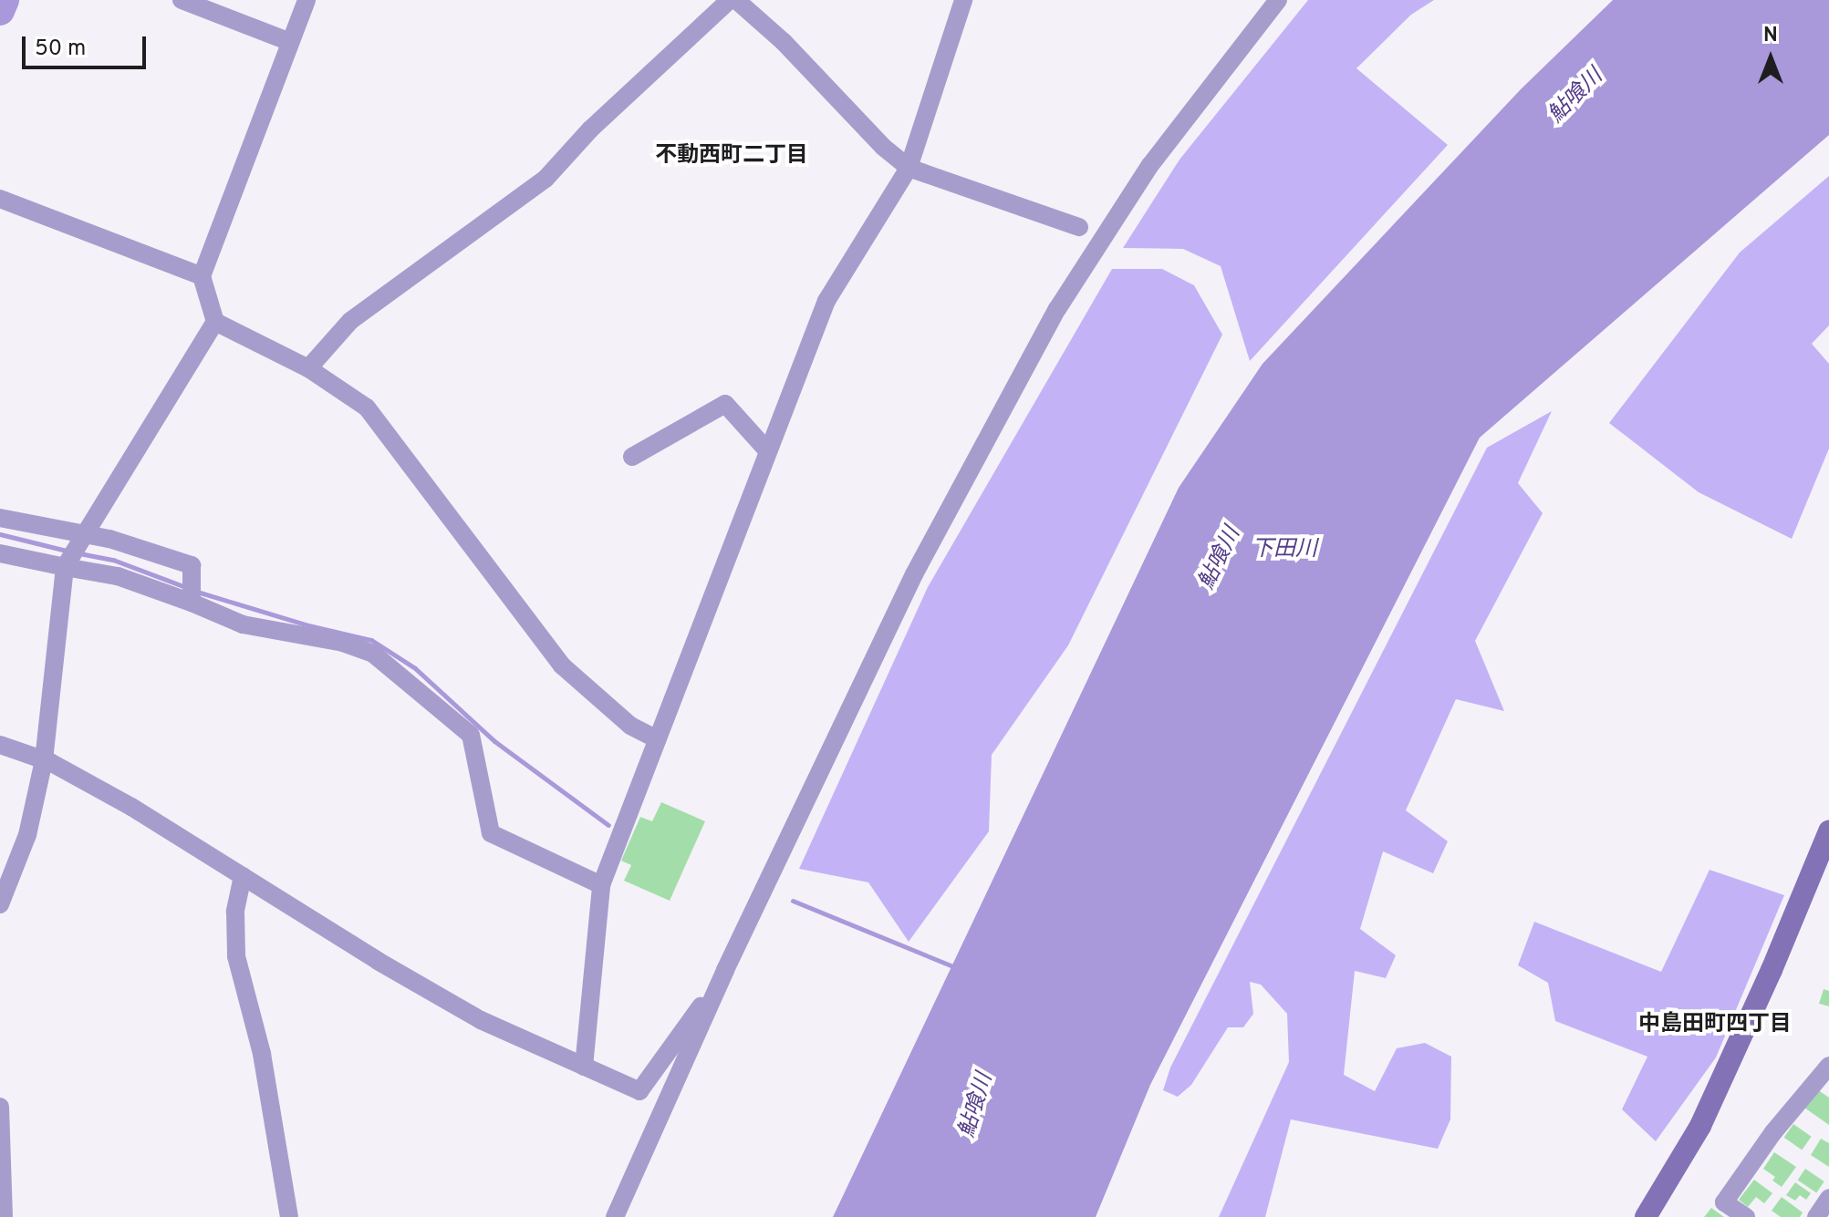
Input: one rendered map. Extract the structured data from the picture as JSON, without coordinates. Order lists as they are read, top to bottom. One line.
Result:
{"districts":["不動西町二丁目","中島田町四丁目"],"water":["鮎喰川","下田川"],"scale_bar":"50 m","north":"top"}
